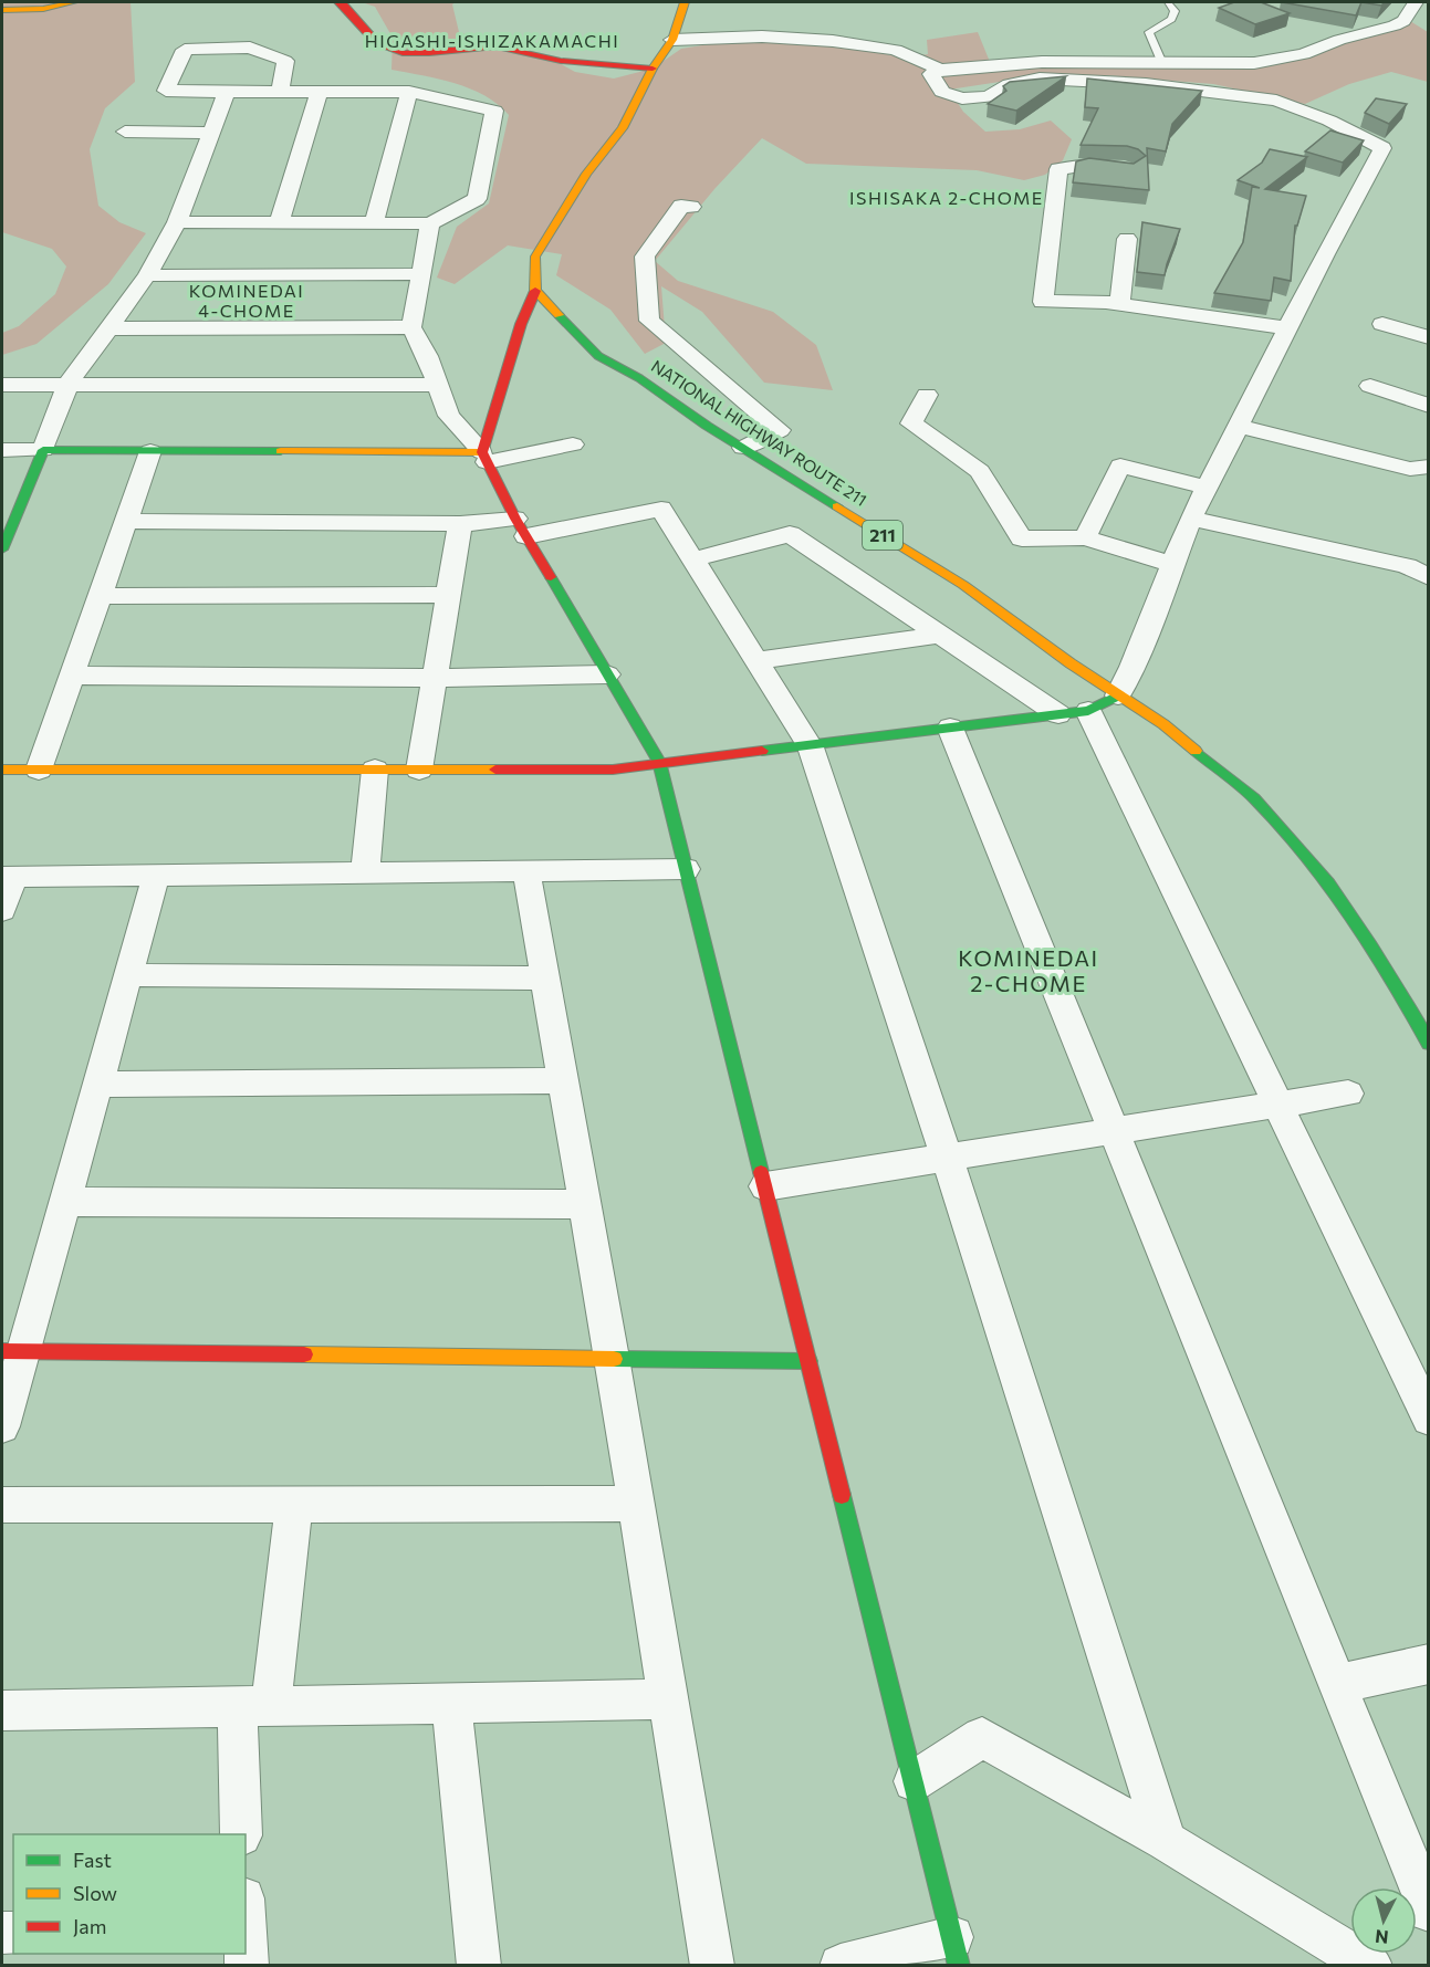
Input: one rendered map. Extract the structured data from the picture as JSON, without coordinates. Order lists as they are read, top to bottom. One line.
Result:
{"streets":{"main road":["NATIONAL HIGHWAY ROUTE 211","211"]},"districts":["HIGASHI-ISHIZAKAMACHI","ISHISAKA 2-CHOME","KOMINEDAI 4-CHOME","KOMINEDAI 2-CHOME"],"legend":["Fast","Slow","Jam"],"north":"bottom"}
